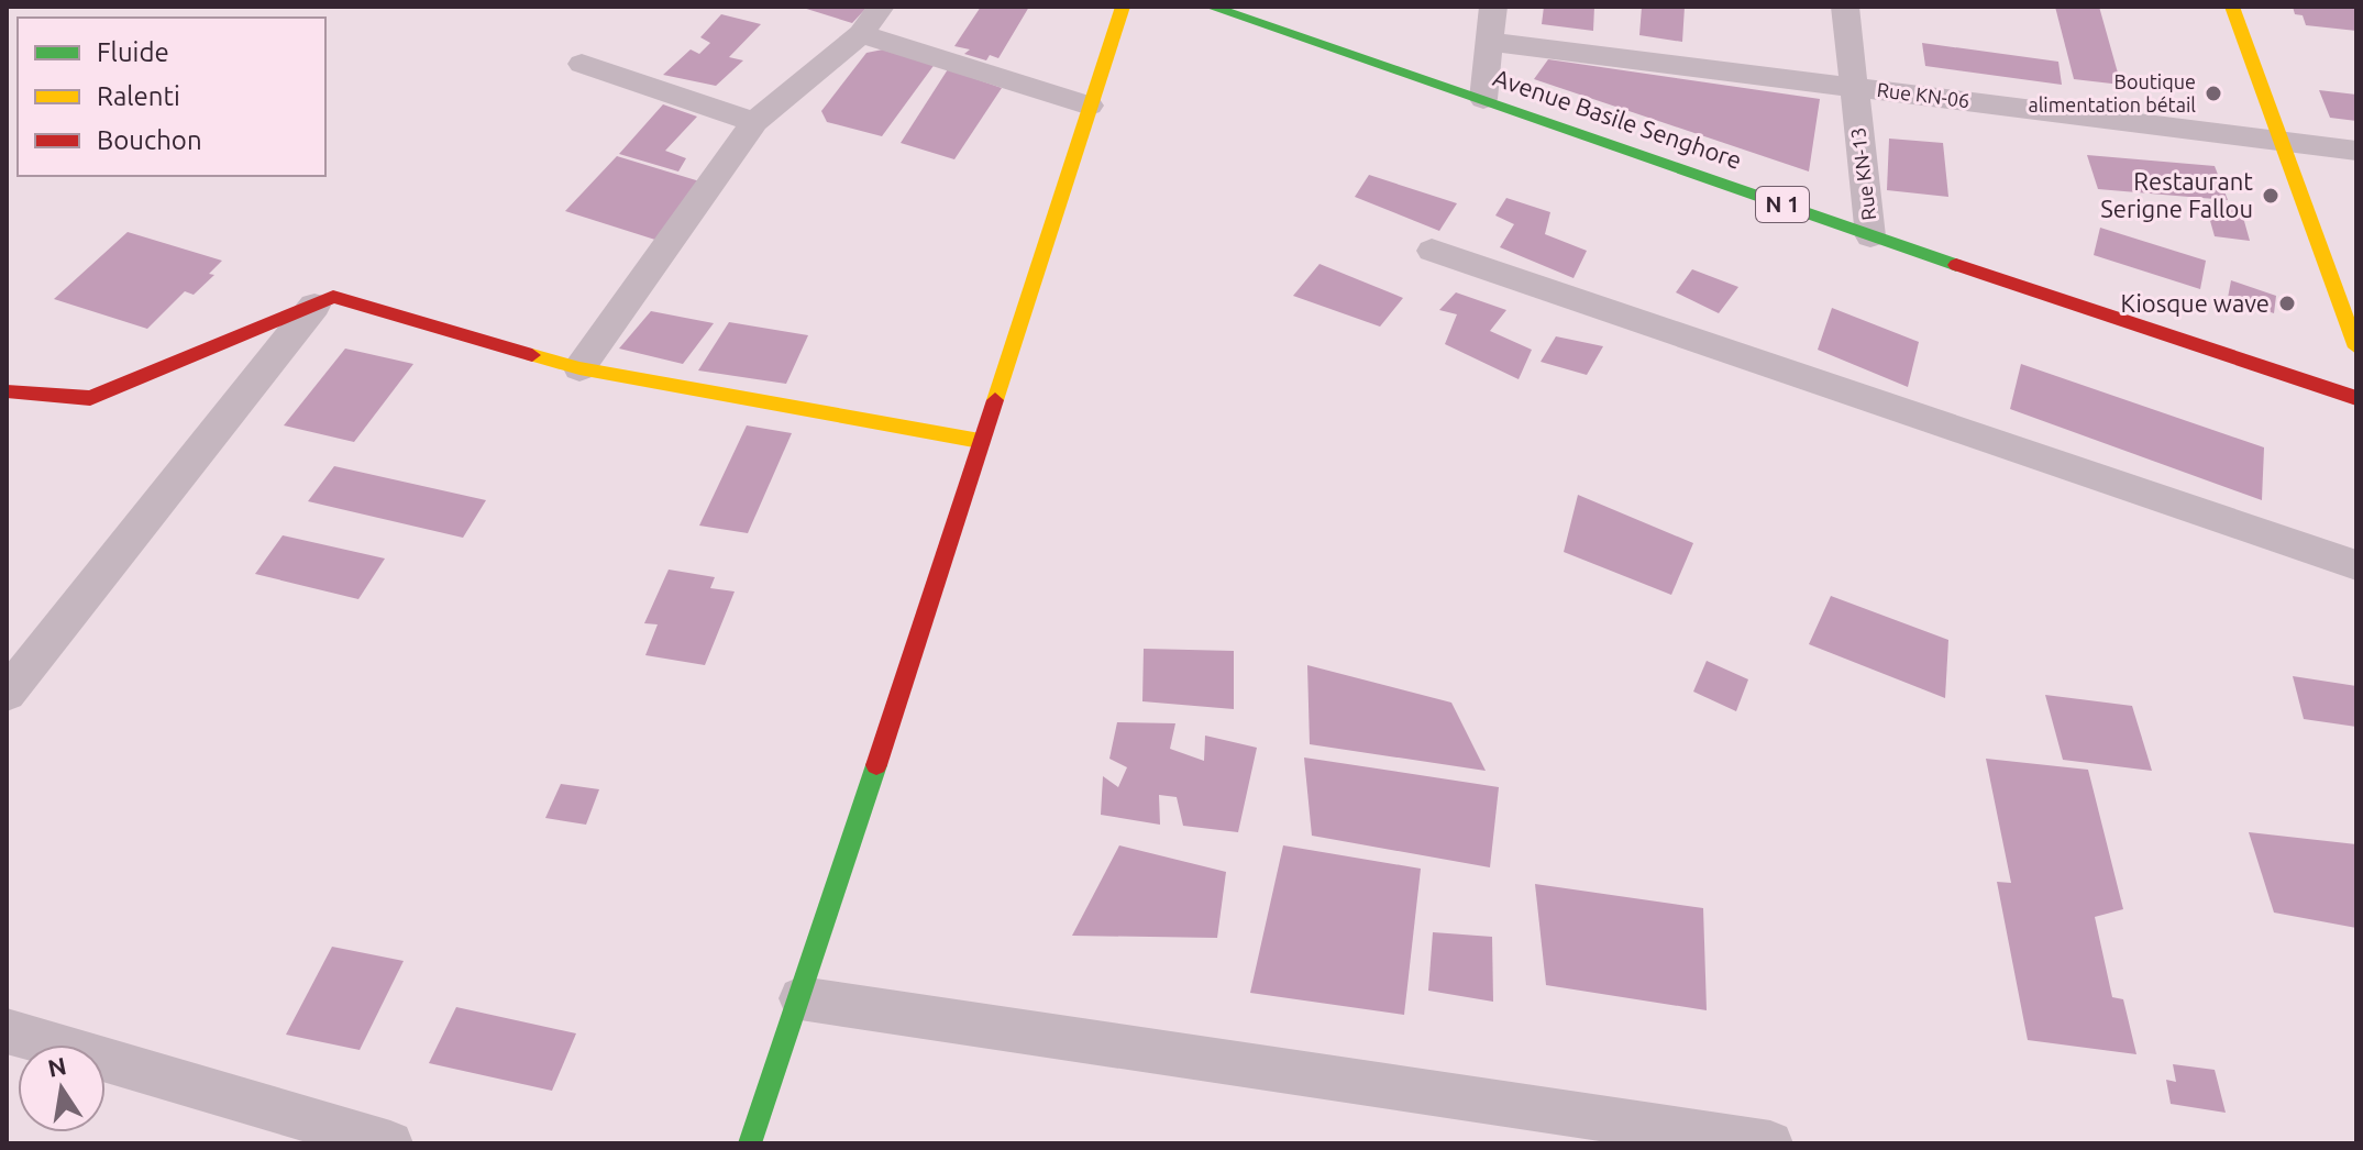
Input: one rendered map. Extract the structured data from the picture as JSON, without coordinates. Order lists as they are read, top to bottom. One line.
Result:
{"streets":{"main road":["Avenue Basile Senghore","N 1"],"street":["Rue KN-06","Rue KN-13"]},"crossings":[["Rue KN-06","Rue KN-13"],["Avenue Basile Senghore","Rue KN-13"]],"places":["Boutique alimentation bétail","Restaurant Serigne Fallou","Kiosque wave"],"legend":["Fluide","Ralenti","Bouchon"],"north":"top"}
